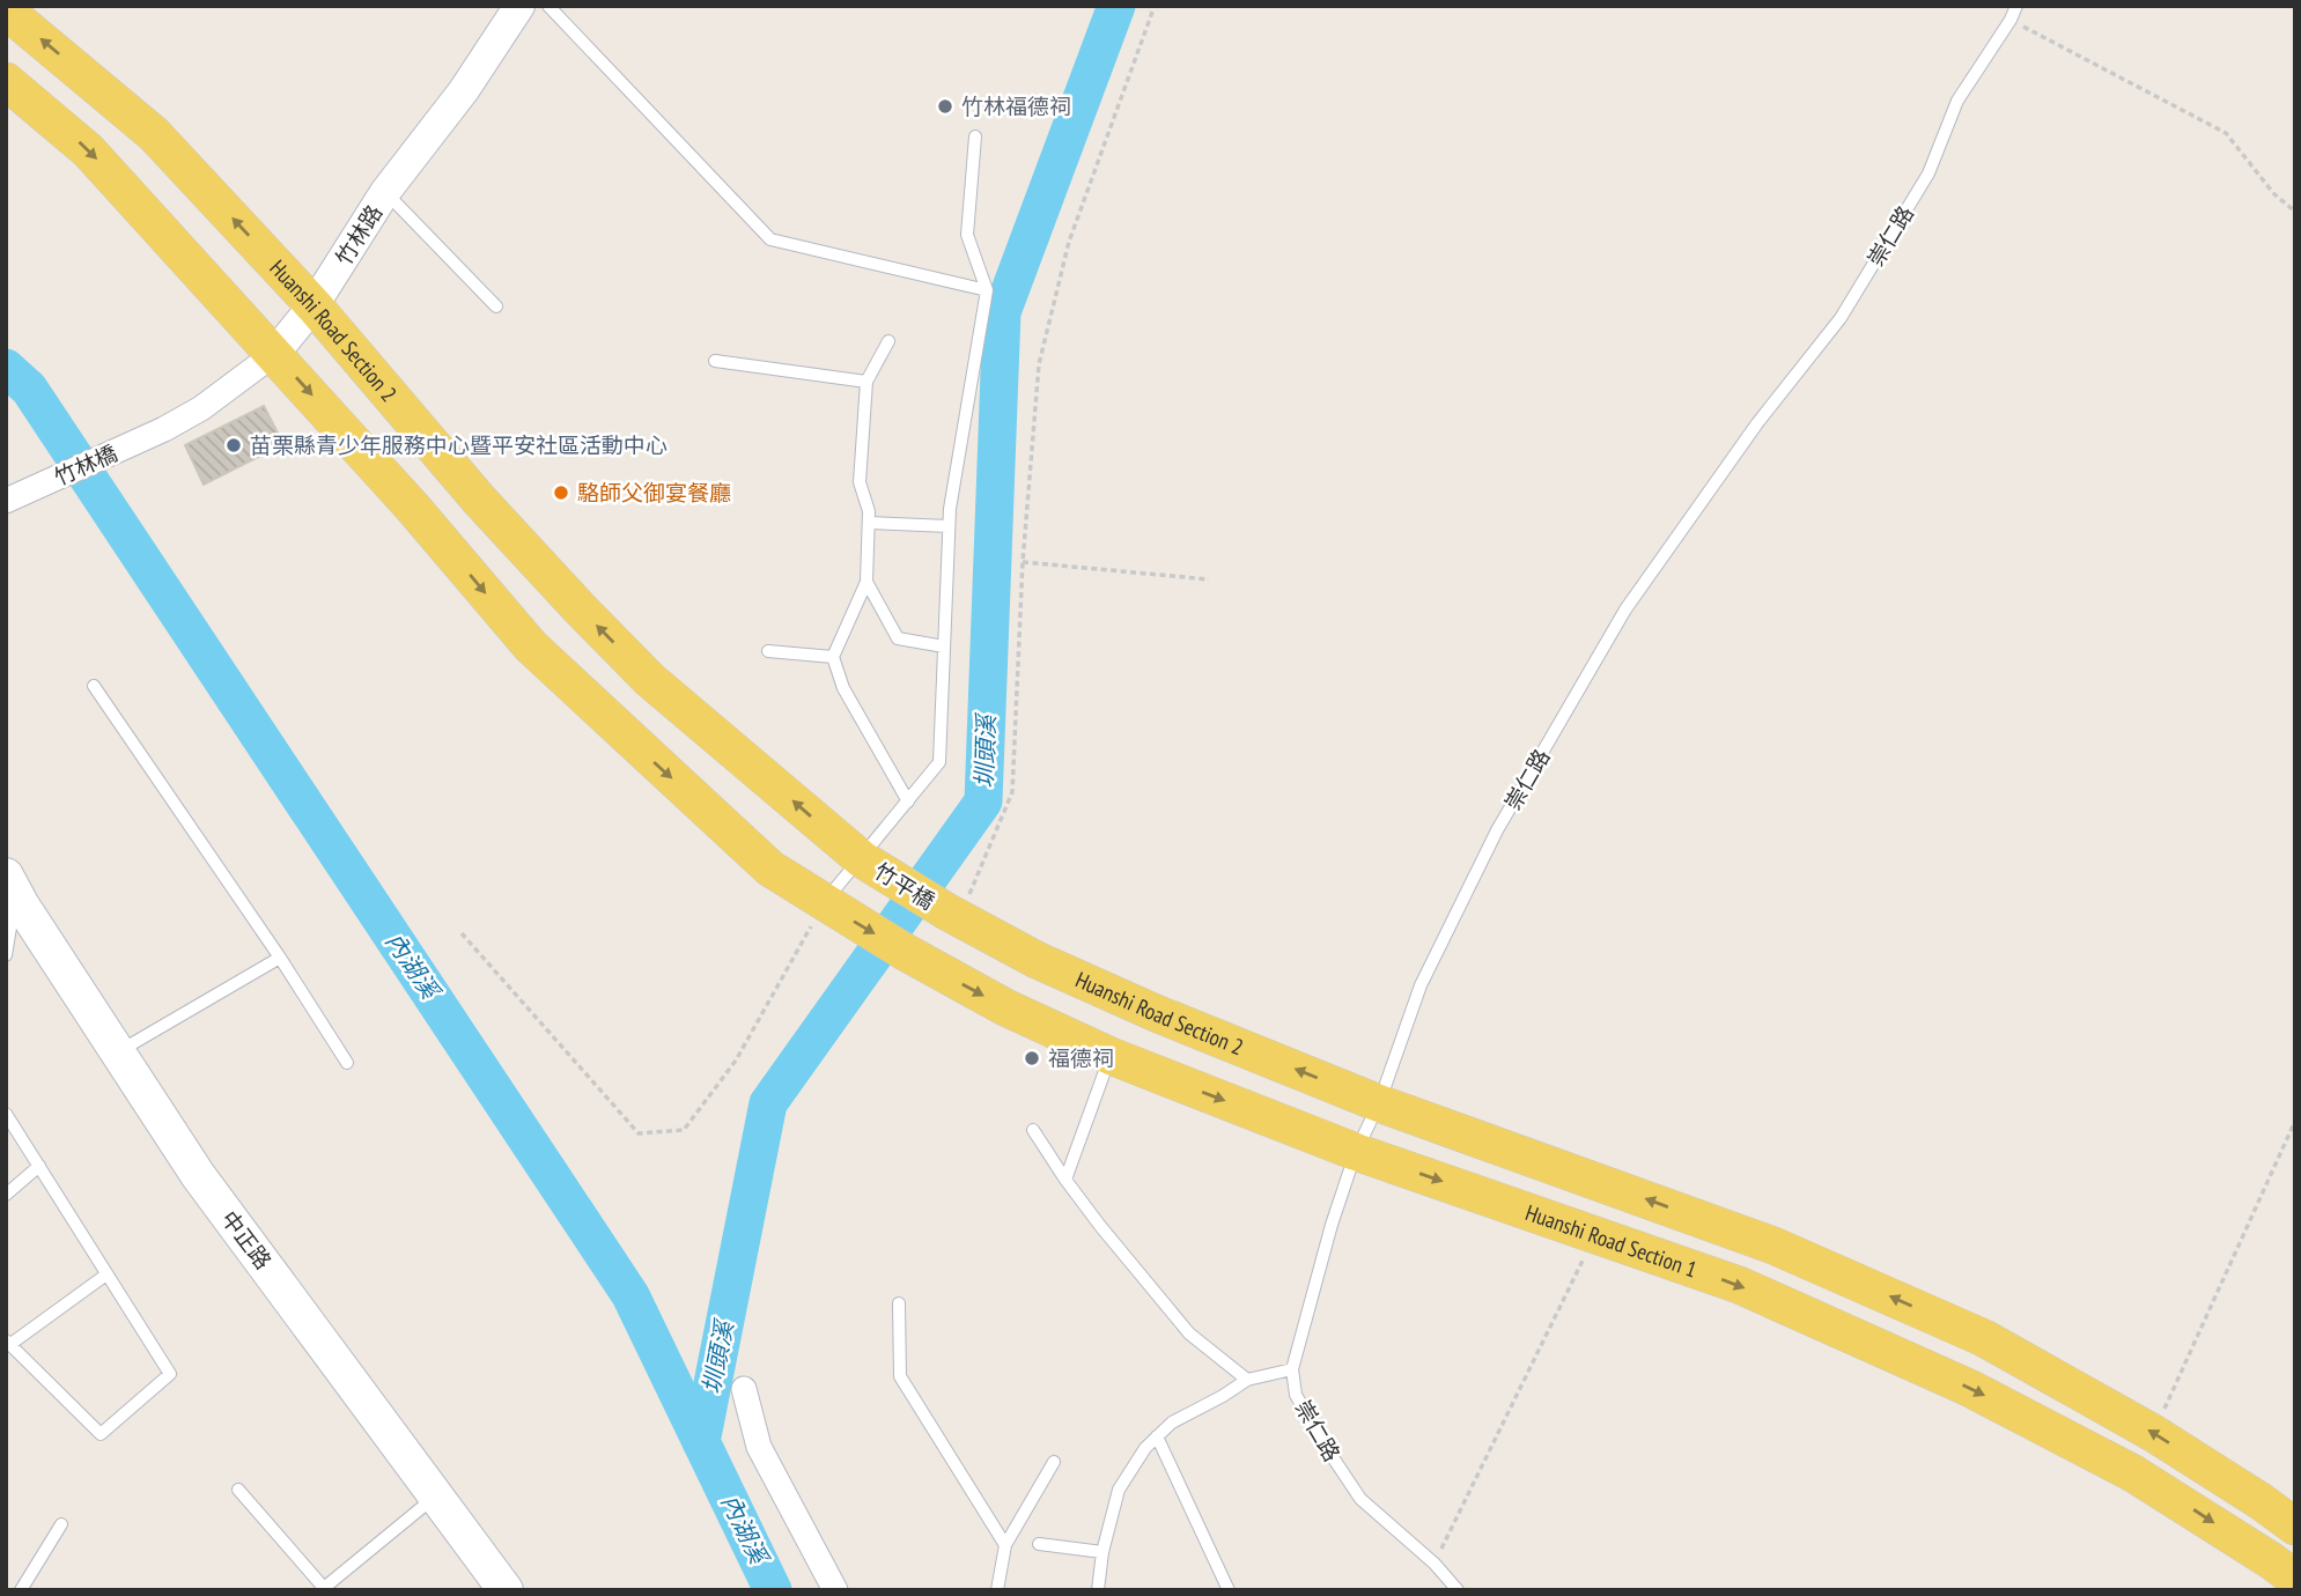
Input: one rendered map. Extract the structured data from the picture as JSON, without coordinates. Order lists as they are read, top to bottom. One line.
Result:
{"streets":{"main road":["Huanshi Road Section 2","竹平橋","中正路","Huanshi Road Section 1"],"street":["竹林路","竹林橋"],"lane":["崇仁路"]},"crossings":[["竹林路","Huanshi Road Section 2"],["竹林路","竹林橋"],["崇仁路","Huanshi Road Section 2"],["崇仁路","Huanshi Road Section 1"],["Huanshi Road Section 2","竹平橋"]],"water":["圳頭溪","內湖溪"],"places":["竹林福德祠","苗栗縣青少年服務中心暨平安社區活動中心","駱師父御宴餐廳","福德祠"]}
